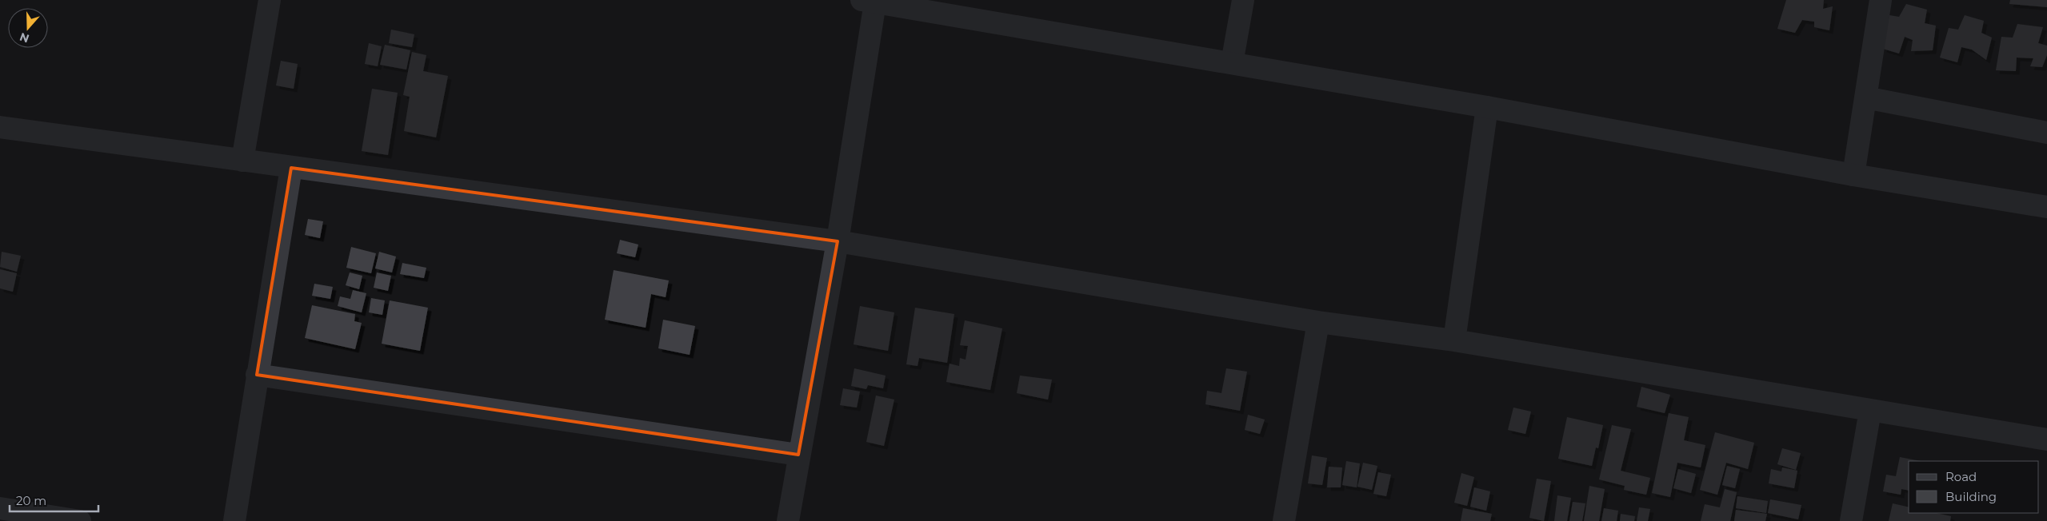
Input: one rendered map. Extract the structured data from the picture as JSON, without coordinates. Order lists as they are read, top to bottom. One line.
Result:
{"legend":["Road","Building"],"scale_bar":"20 m","north":"bottom"}
